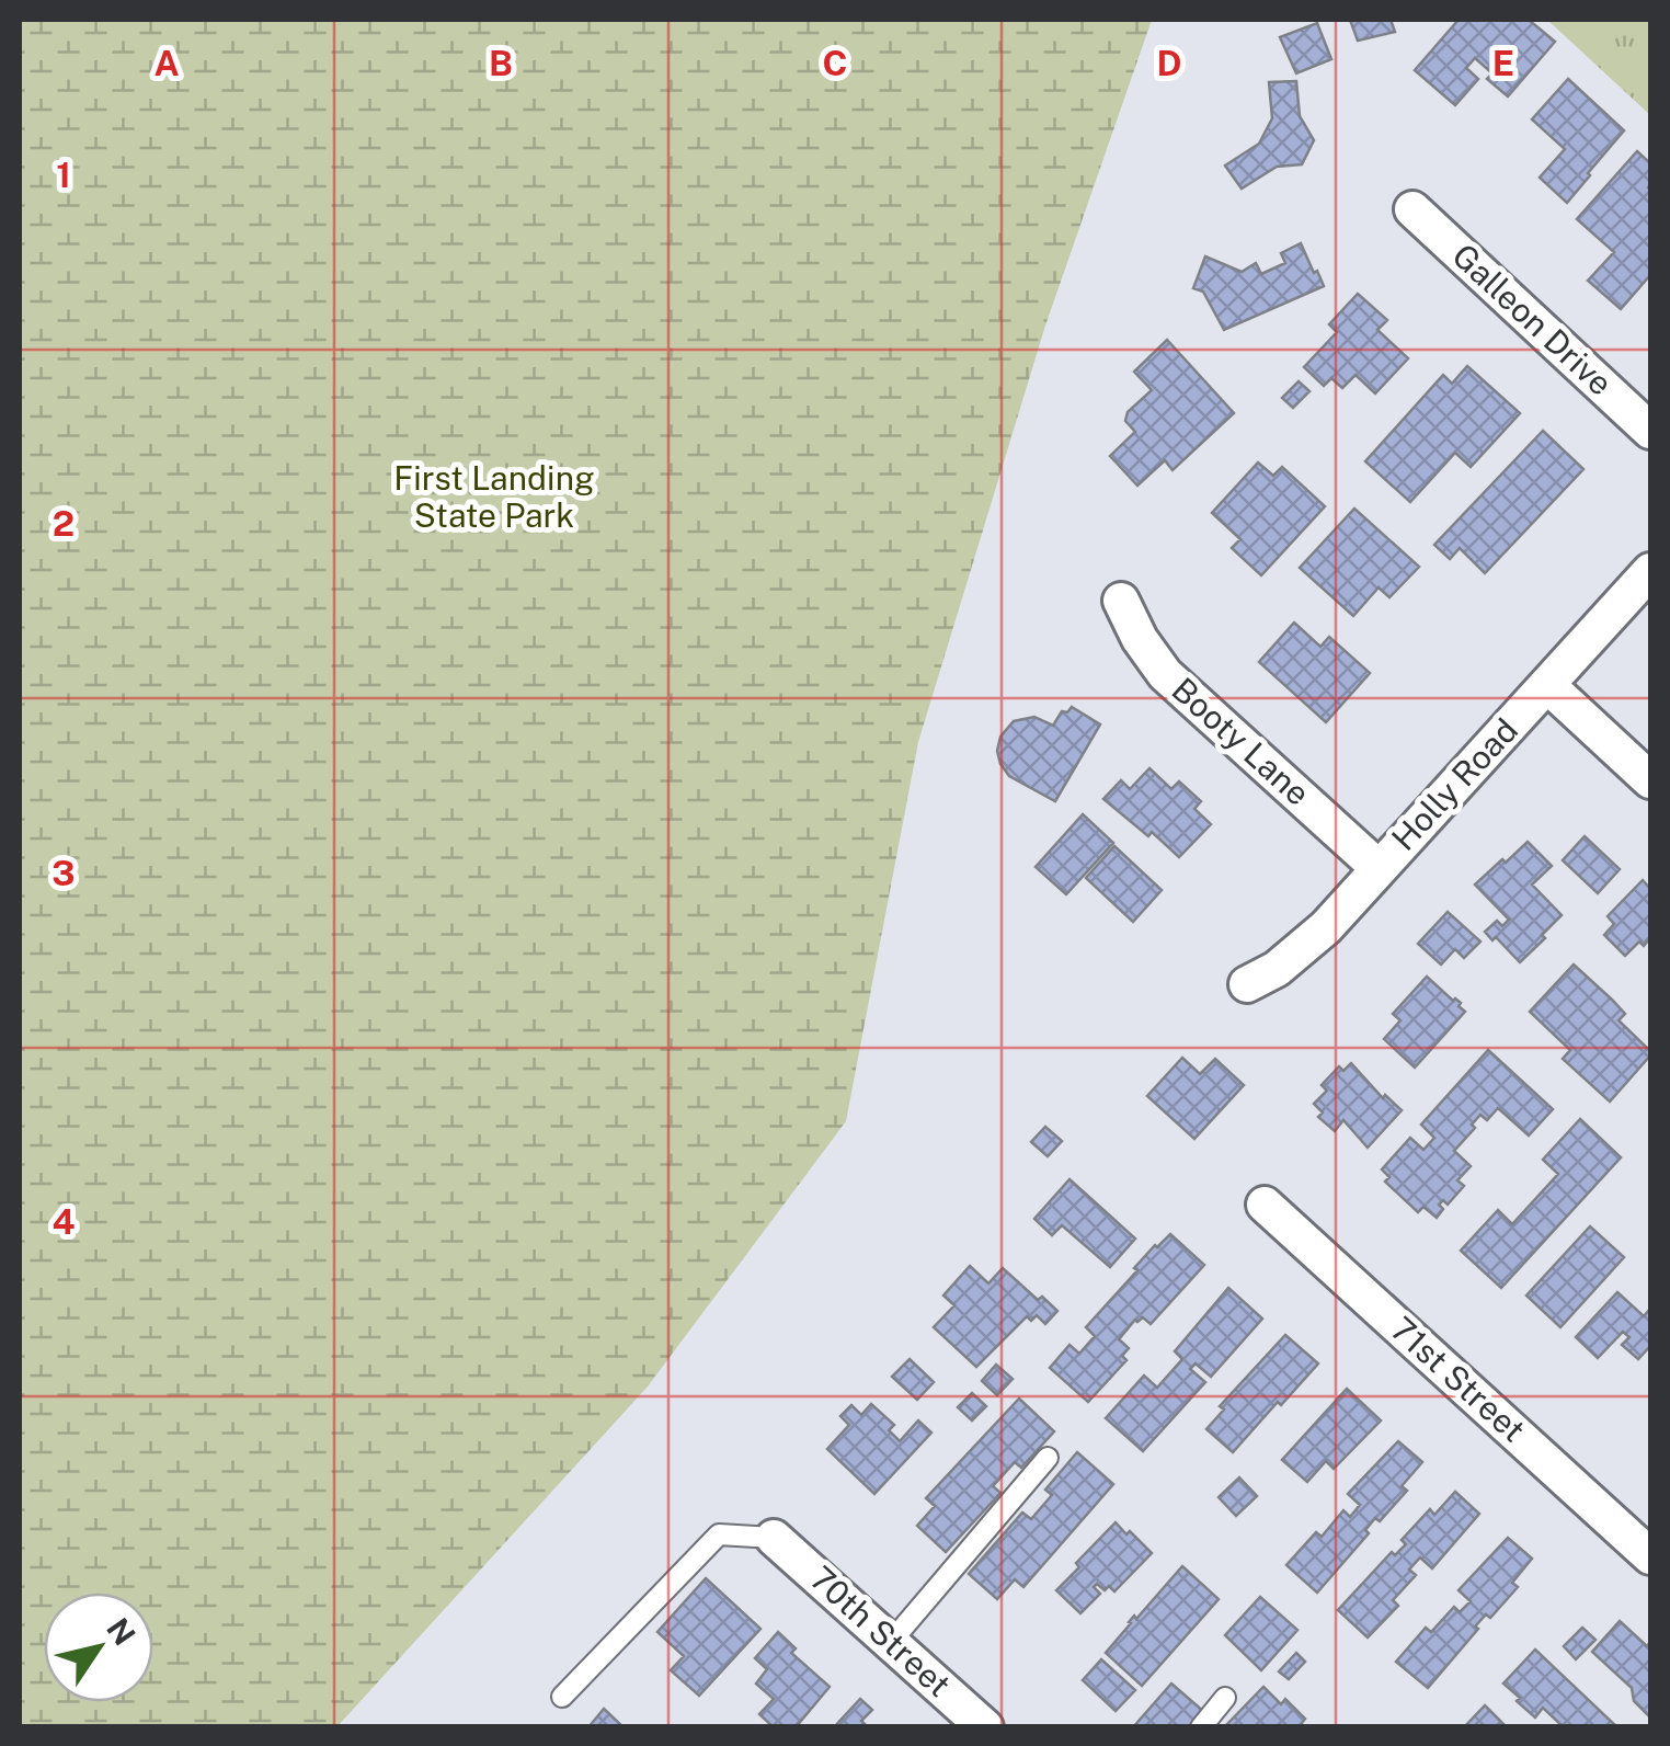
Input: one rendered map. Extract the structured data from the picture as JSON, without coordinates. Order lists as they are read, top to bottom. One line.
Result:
{"streets":{"street":["Galleon Drive","Booty Lane","Holly Road","71st Street","70th Street"]},"crossings":[["Booty Lane","Holly Road"]],"parks":["First Landing State Park"],"north":"top right","grid":{"columns":["A","B","C","D","E"],"rows":["1","2","3","4"]}}
